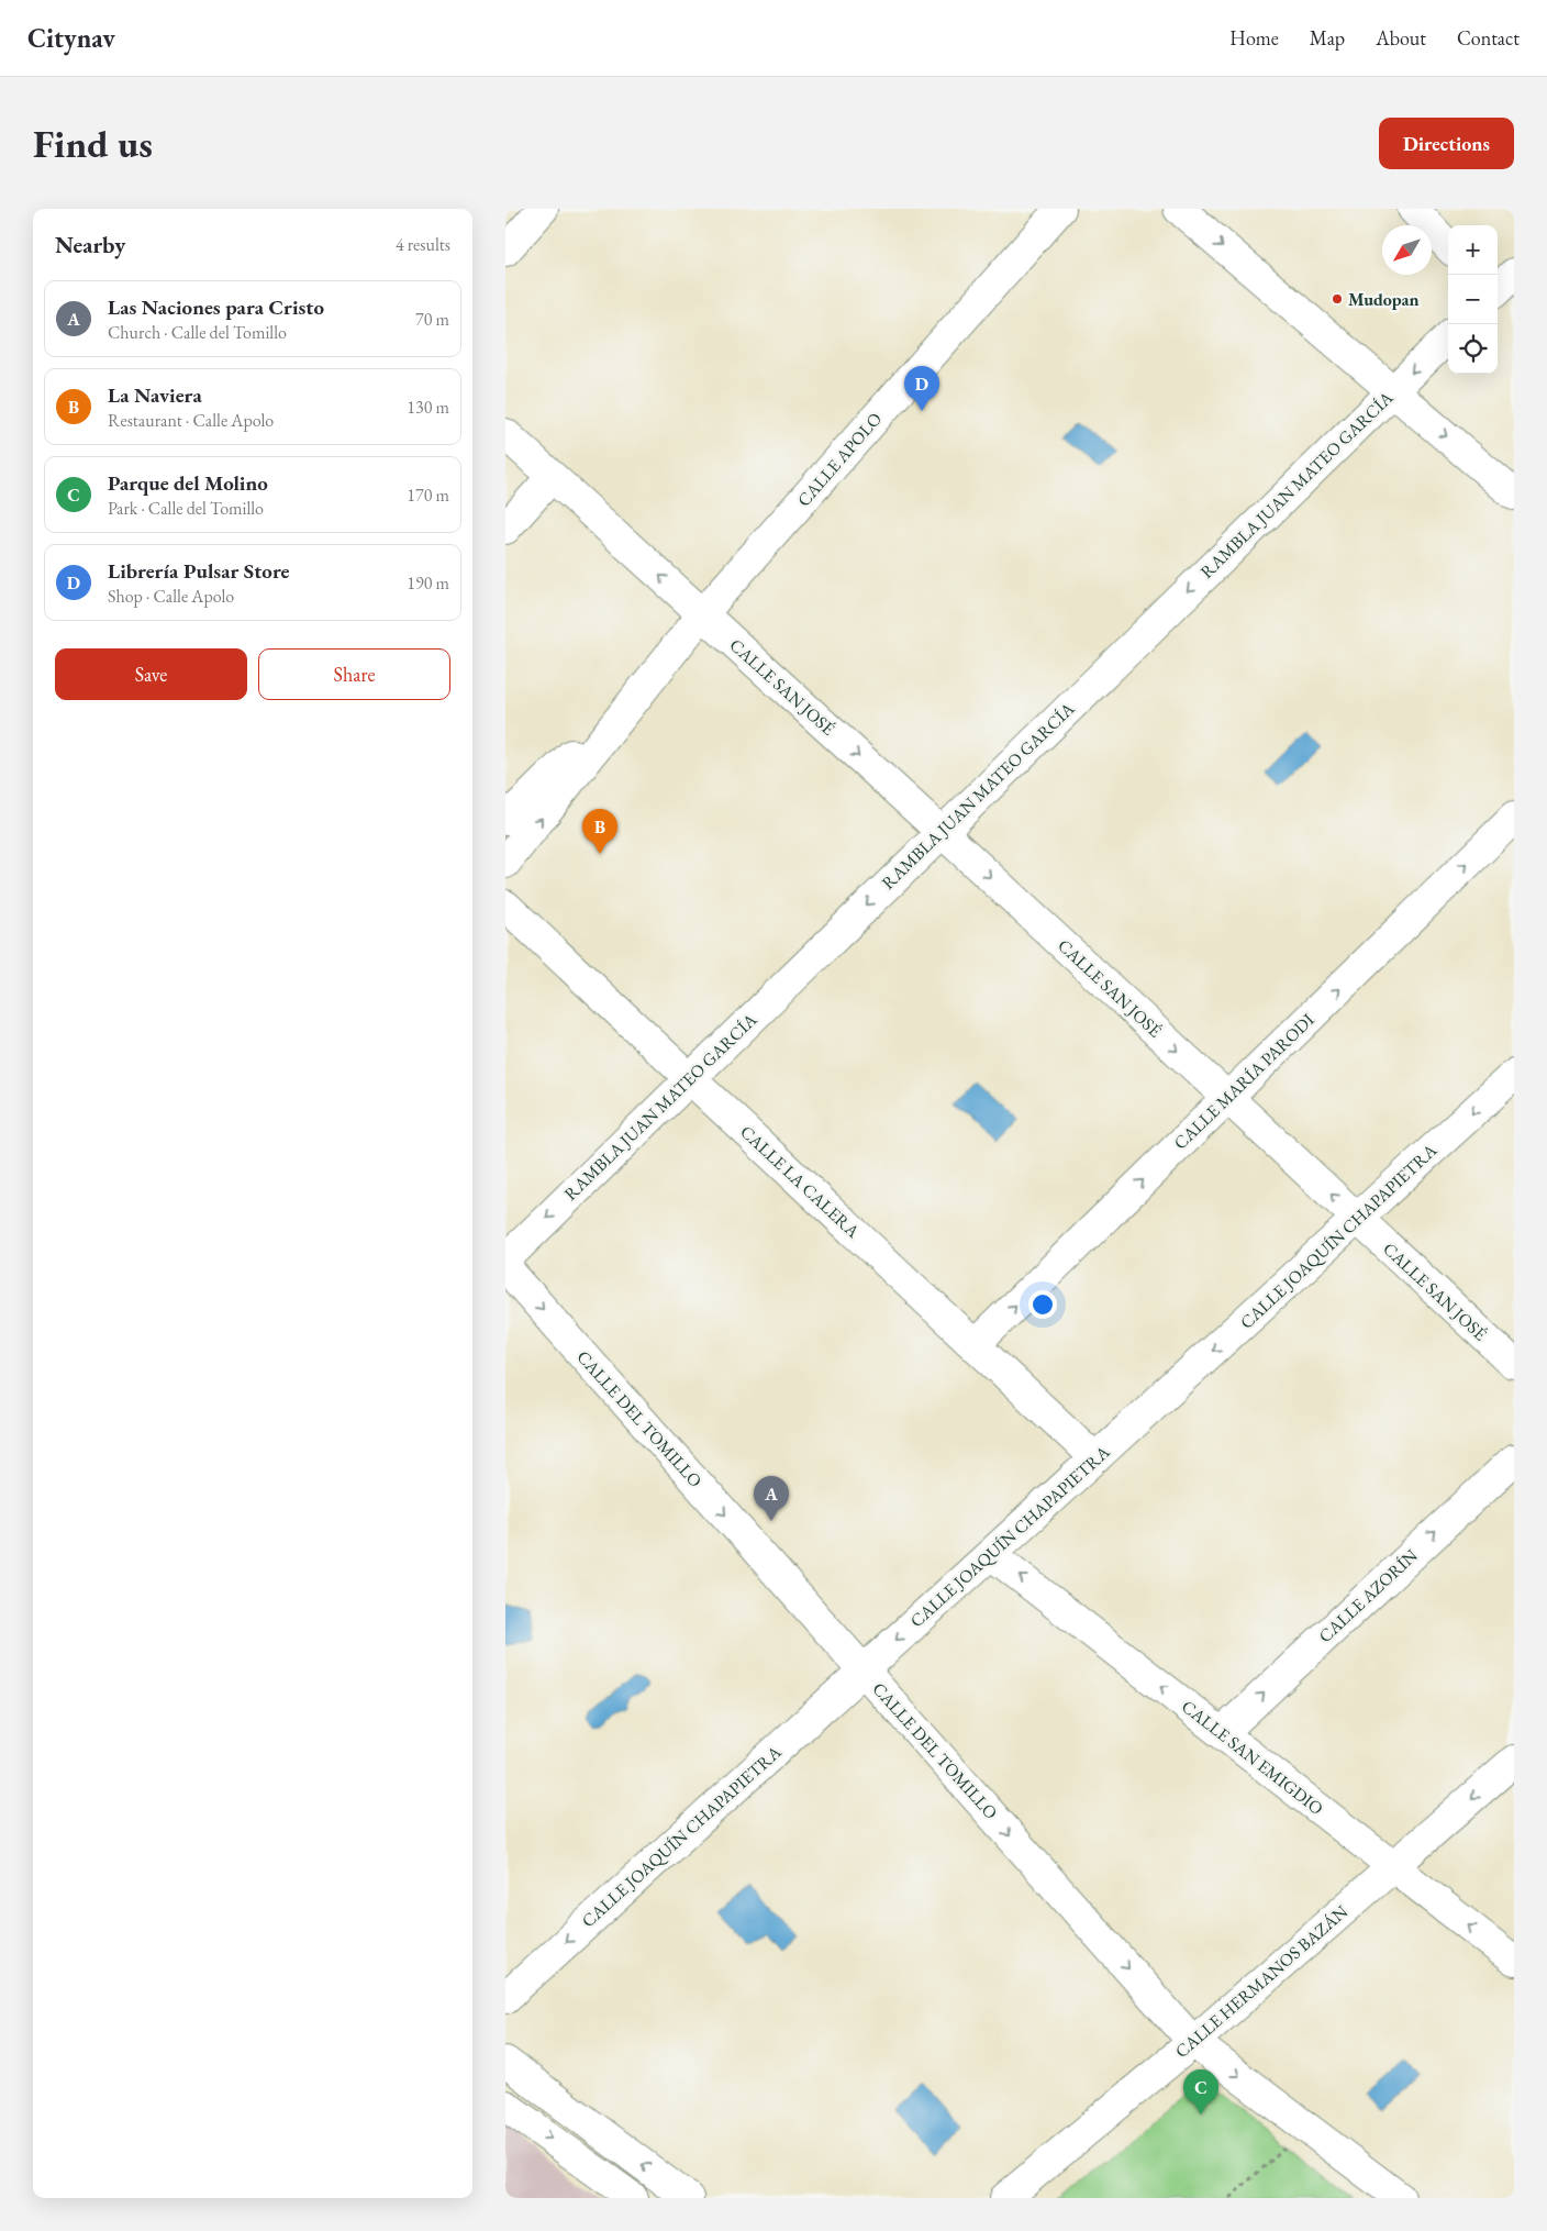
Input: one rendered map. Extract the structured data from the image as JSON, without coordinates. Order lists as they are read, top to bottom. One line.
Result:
{"streets":{"street":["CALLE APOLO","RAMBLA JUAN MATEO GARCÍA","CALLE SAN JOSÉ","CALLE MARÍA PARODI","CALLE LA CALERA","CALLE JOAQUÍN CHAPAPIETRA","CALLE DEL TOMILLO","CALLE AZORÍN","CALLE SAN EMIGDIO","CALLE HERMANOS BAZÁN"]},"crossings":[["CALLE APOLO","CALLE SAN JOSÉ"],["RAMBLA JUAN MATEO GARCÍA","CALLE SAN JOSÉ"],["RAMBLA JUAN MATEO GARCÍA","CALLE LA CALERA"],["CALLE SAN JOSÉ","CALLE MARÍA PARODI"],["CALLE SAN JOSÉ","CALLE JOAQUÍN CHAPAPIETRA"],["CALLE MARÍA PARODI","CALLE LA CALERA"],["CALLE LA CALERA","CALLE JOAQUÍN CHAPAPIETRA"],["CALLE JOAQUÍN CHAPAPIETRA","CALLE DEL TOMILLO"],["CALLE JOAQUÍN CHAPAPIETRA","CALLE SAN EMIGDIO"],["CALLE DEL TOMILLO","CALLE HERMANOS BAZÁN"],["CALLE AZORÍN","CALLE SAN EMIGDIO"],["CALLE SAN EMIGDIO","CALLE HERMANOS BAZÁN"]],"one_way":["RAMBLA JUAN MATEO GARCÍA","CALLE MARÍA PARODI","CALLE JOAQUÍN CHAPAPIETRA","CALLE DEL TOMILLO","CALLE AZORÍN","CALLE SAN EMIGDIO"],"places":["Mudopan"],"north":"bottom left","page":{"header":"Citynav","nav":["Home","Map","About","Contact"],"buttons":["Directions",["Save","Share"]],"title":"Find us","heading":["Nearby","4 results"],"map_buttons":["+","−"],"list":[{"mark":"A","name":"Las Naciones para Cristo","note":"Church · Calle del Tomillo","value":"70 m"},{"mark":"B","name":"La Naviera","note":"Restaurant · Calle Apolo","value":"130 m"},{"mark":"C","name":"Parque del Molino","note":"Park · Calle del Tomillo","value":"170 m"},{"mark":"D","name":"Librería Pulsar Store","note":"Shop · Calle Apolo","value":"190 m"}],"pins":["D","B","A","C"]}}
